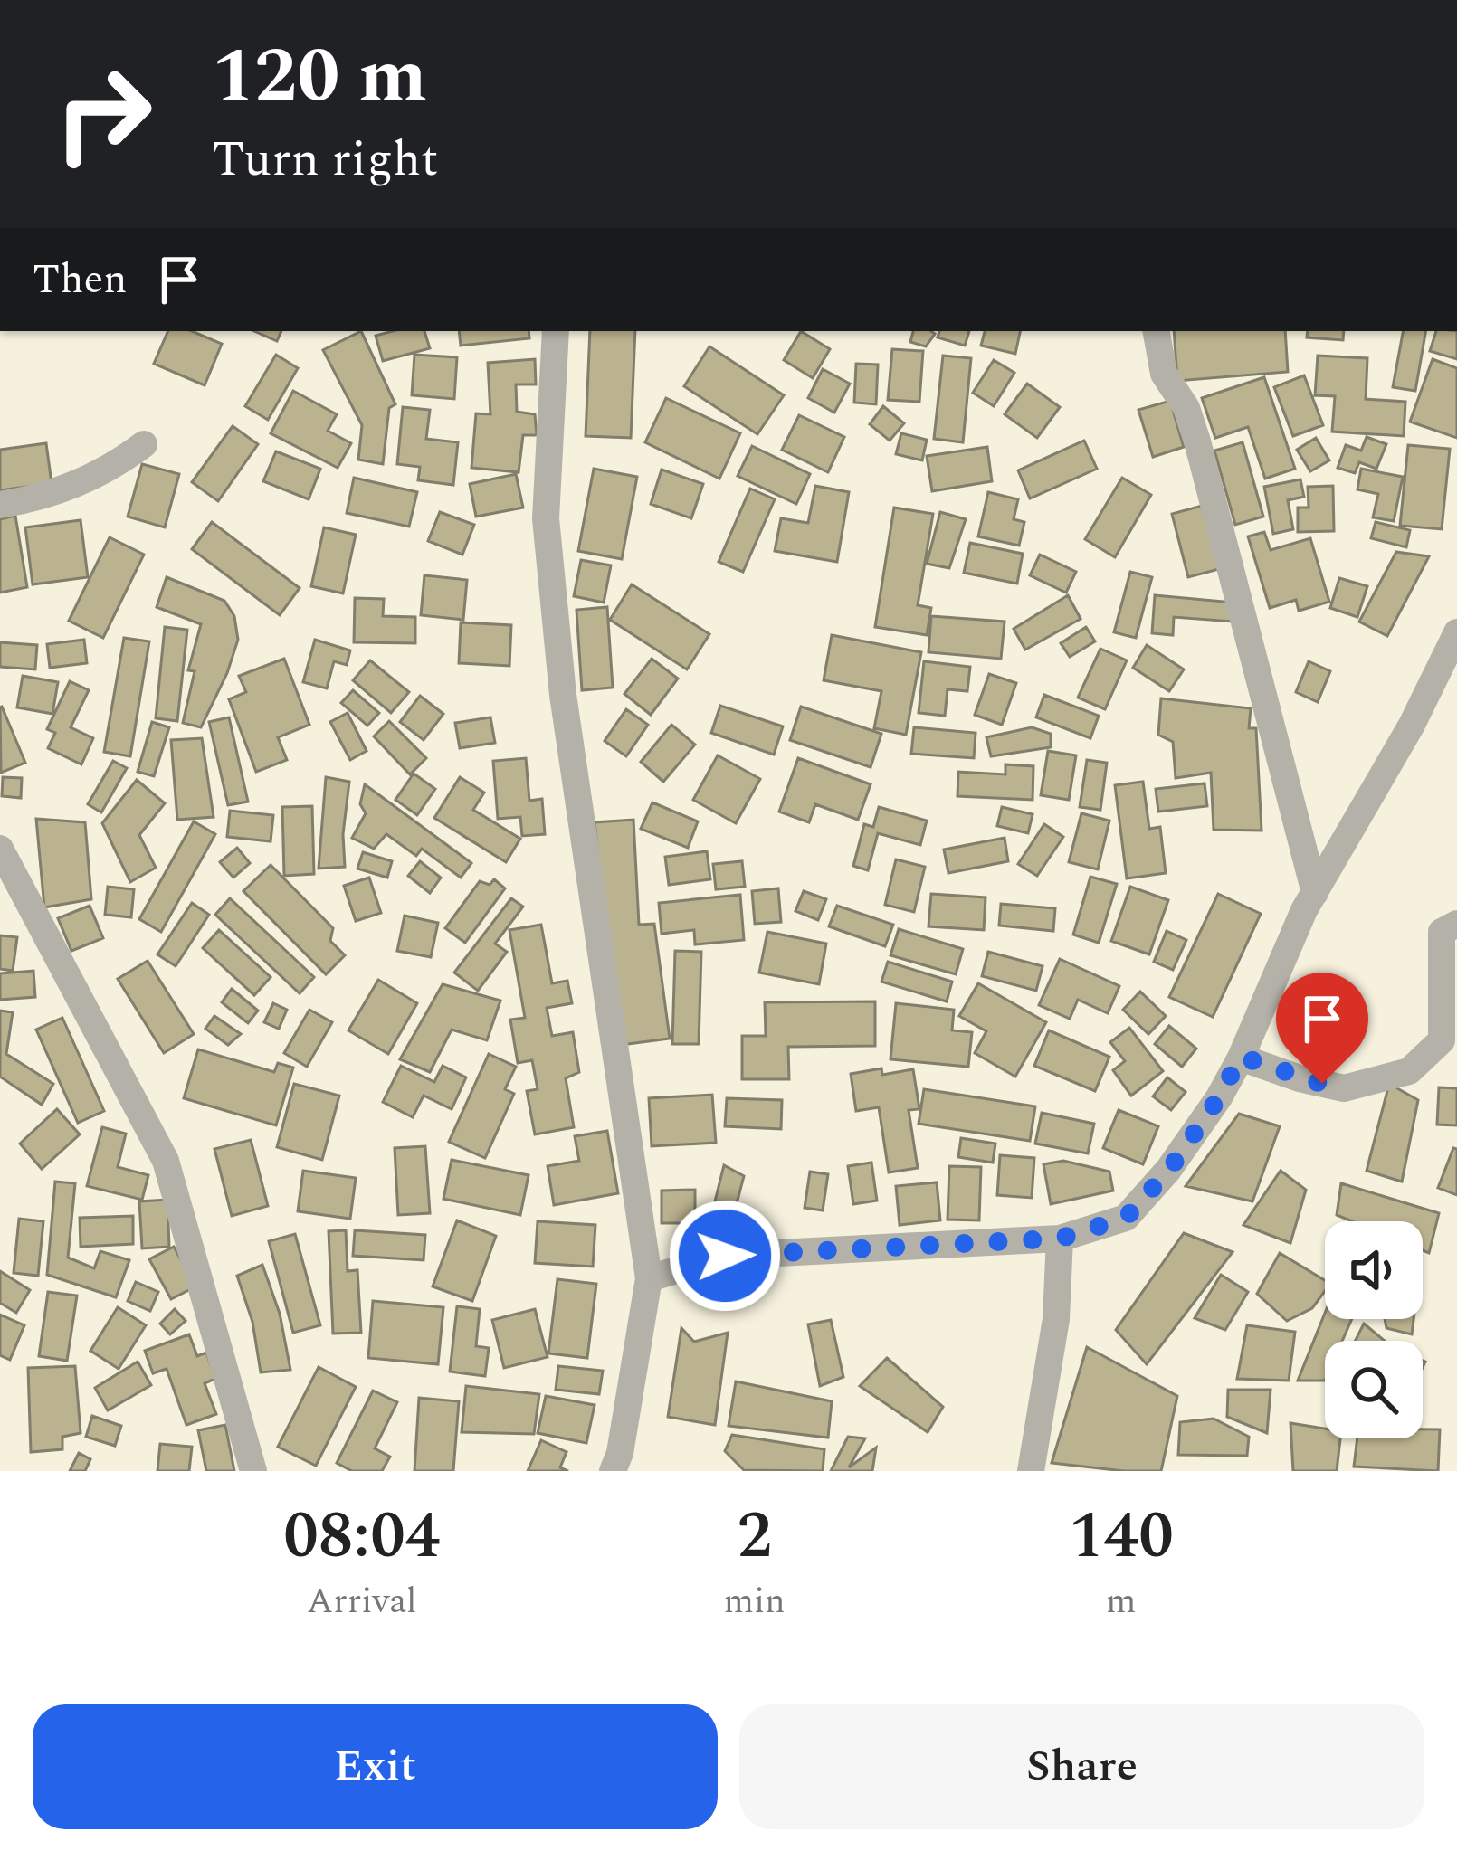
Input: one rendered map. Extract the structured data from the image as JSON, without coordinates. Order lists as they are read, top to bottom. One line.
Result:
{"page":{"turn":["120 m","Turn right"],"then":"Then","eta":["08:04","Arrival","2","min","140","m"],"buttons":["Exit","Share"]}}
